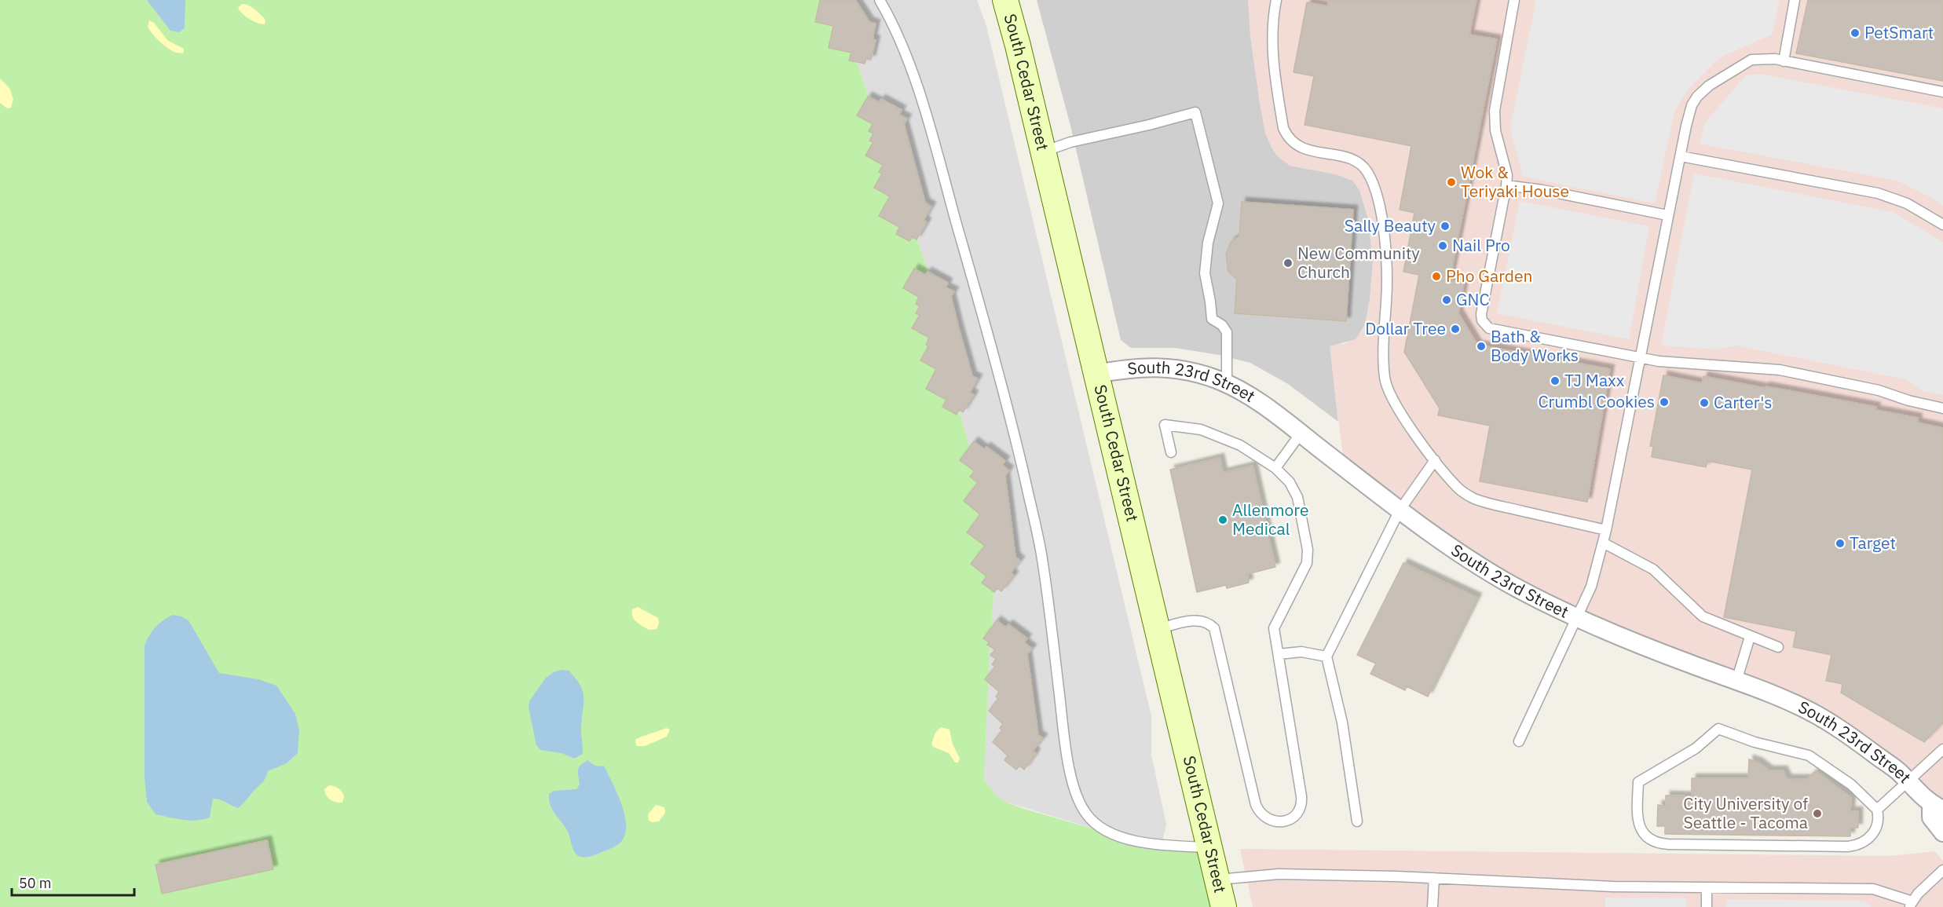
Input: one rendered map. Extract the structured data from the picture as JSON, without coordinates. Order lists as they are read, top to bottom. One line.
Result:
{"streets":{"main road":["South Cedar Street"],"street":["South 23rd Street"]},"crossings":[["South Cedar Street","South 23rd Street"]],"places":["PetSmart","Wok & Teriyaki House","Sally Beauty","Nail Pro","New Community Church","Pho Garden","GNC","Dollar Tree","Bath & Body Works","TJ Maxx","Crumbl Cookies","Carter's","Allenmore Medical","Target","City University of Seattle - Tacoma"],"scale_bar":"50 m"}
